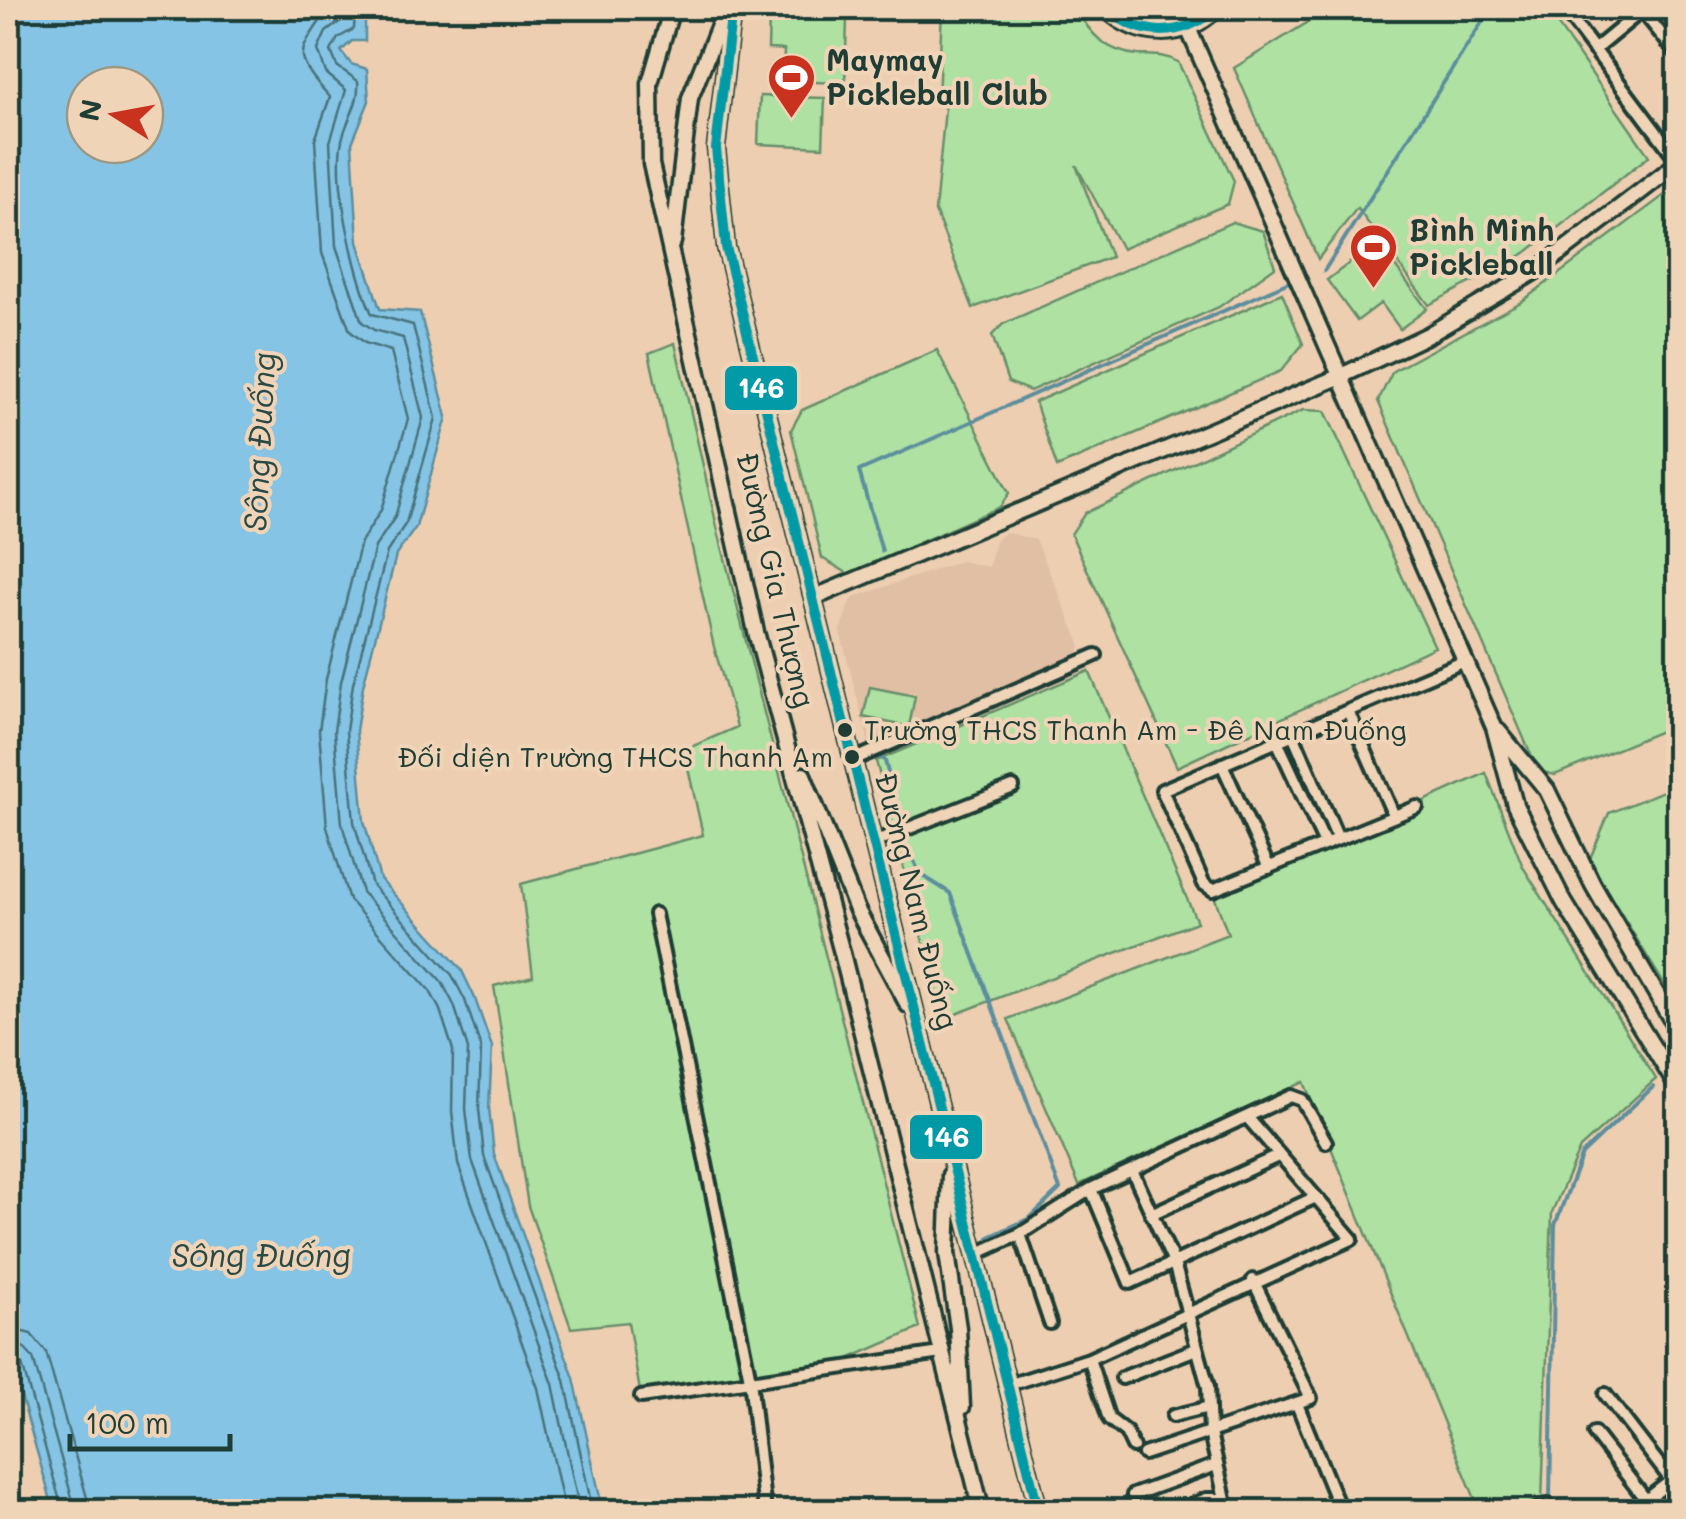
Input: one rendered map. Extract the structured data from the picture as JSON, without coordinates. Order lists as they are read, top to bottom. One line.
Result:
{"streets":{"main road":["Đường Gia Thượng","Đường Nam Đuống"]},"water":["Sông Đuống"],"places":{"sports":["Maymay Pickleball Club","Bình Minh Pickleball"],"other":["Trường THCS Thanh Am - Đê Nam Đuống","Đối diện Trường THCS Thanh Am"]},"lines":["transit line 146"],"scale_bar":"100 m","north":"left"}
